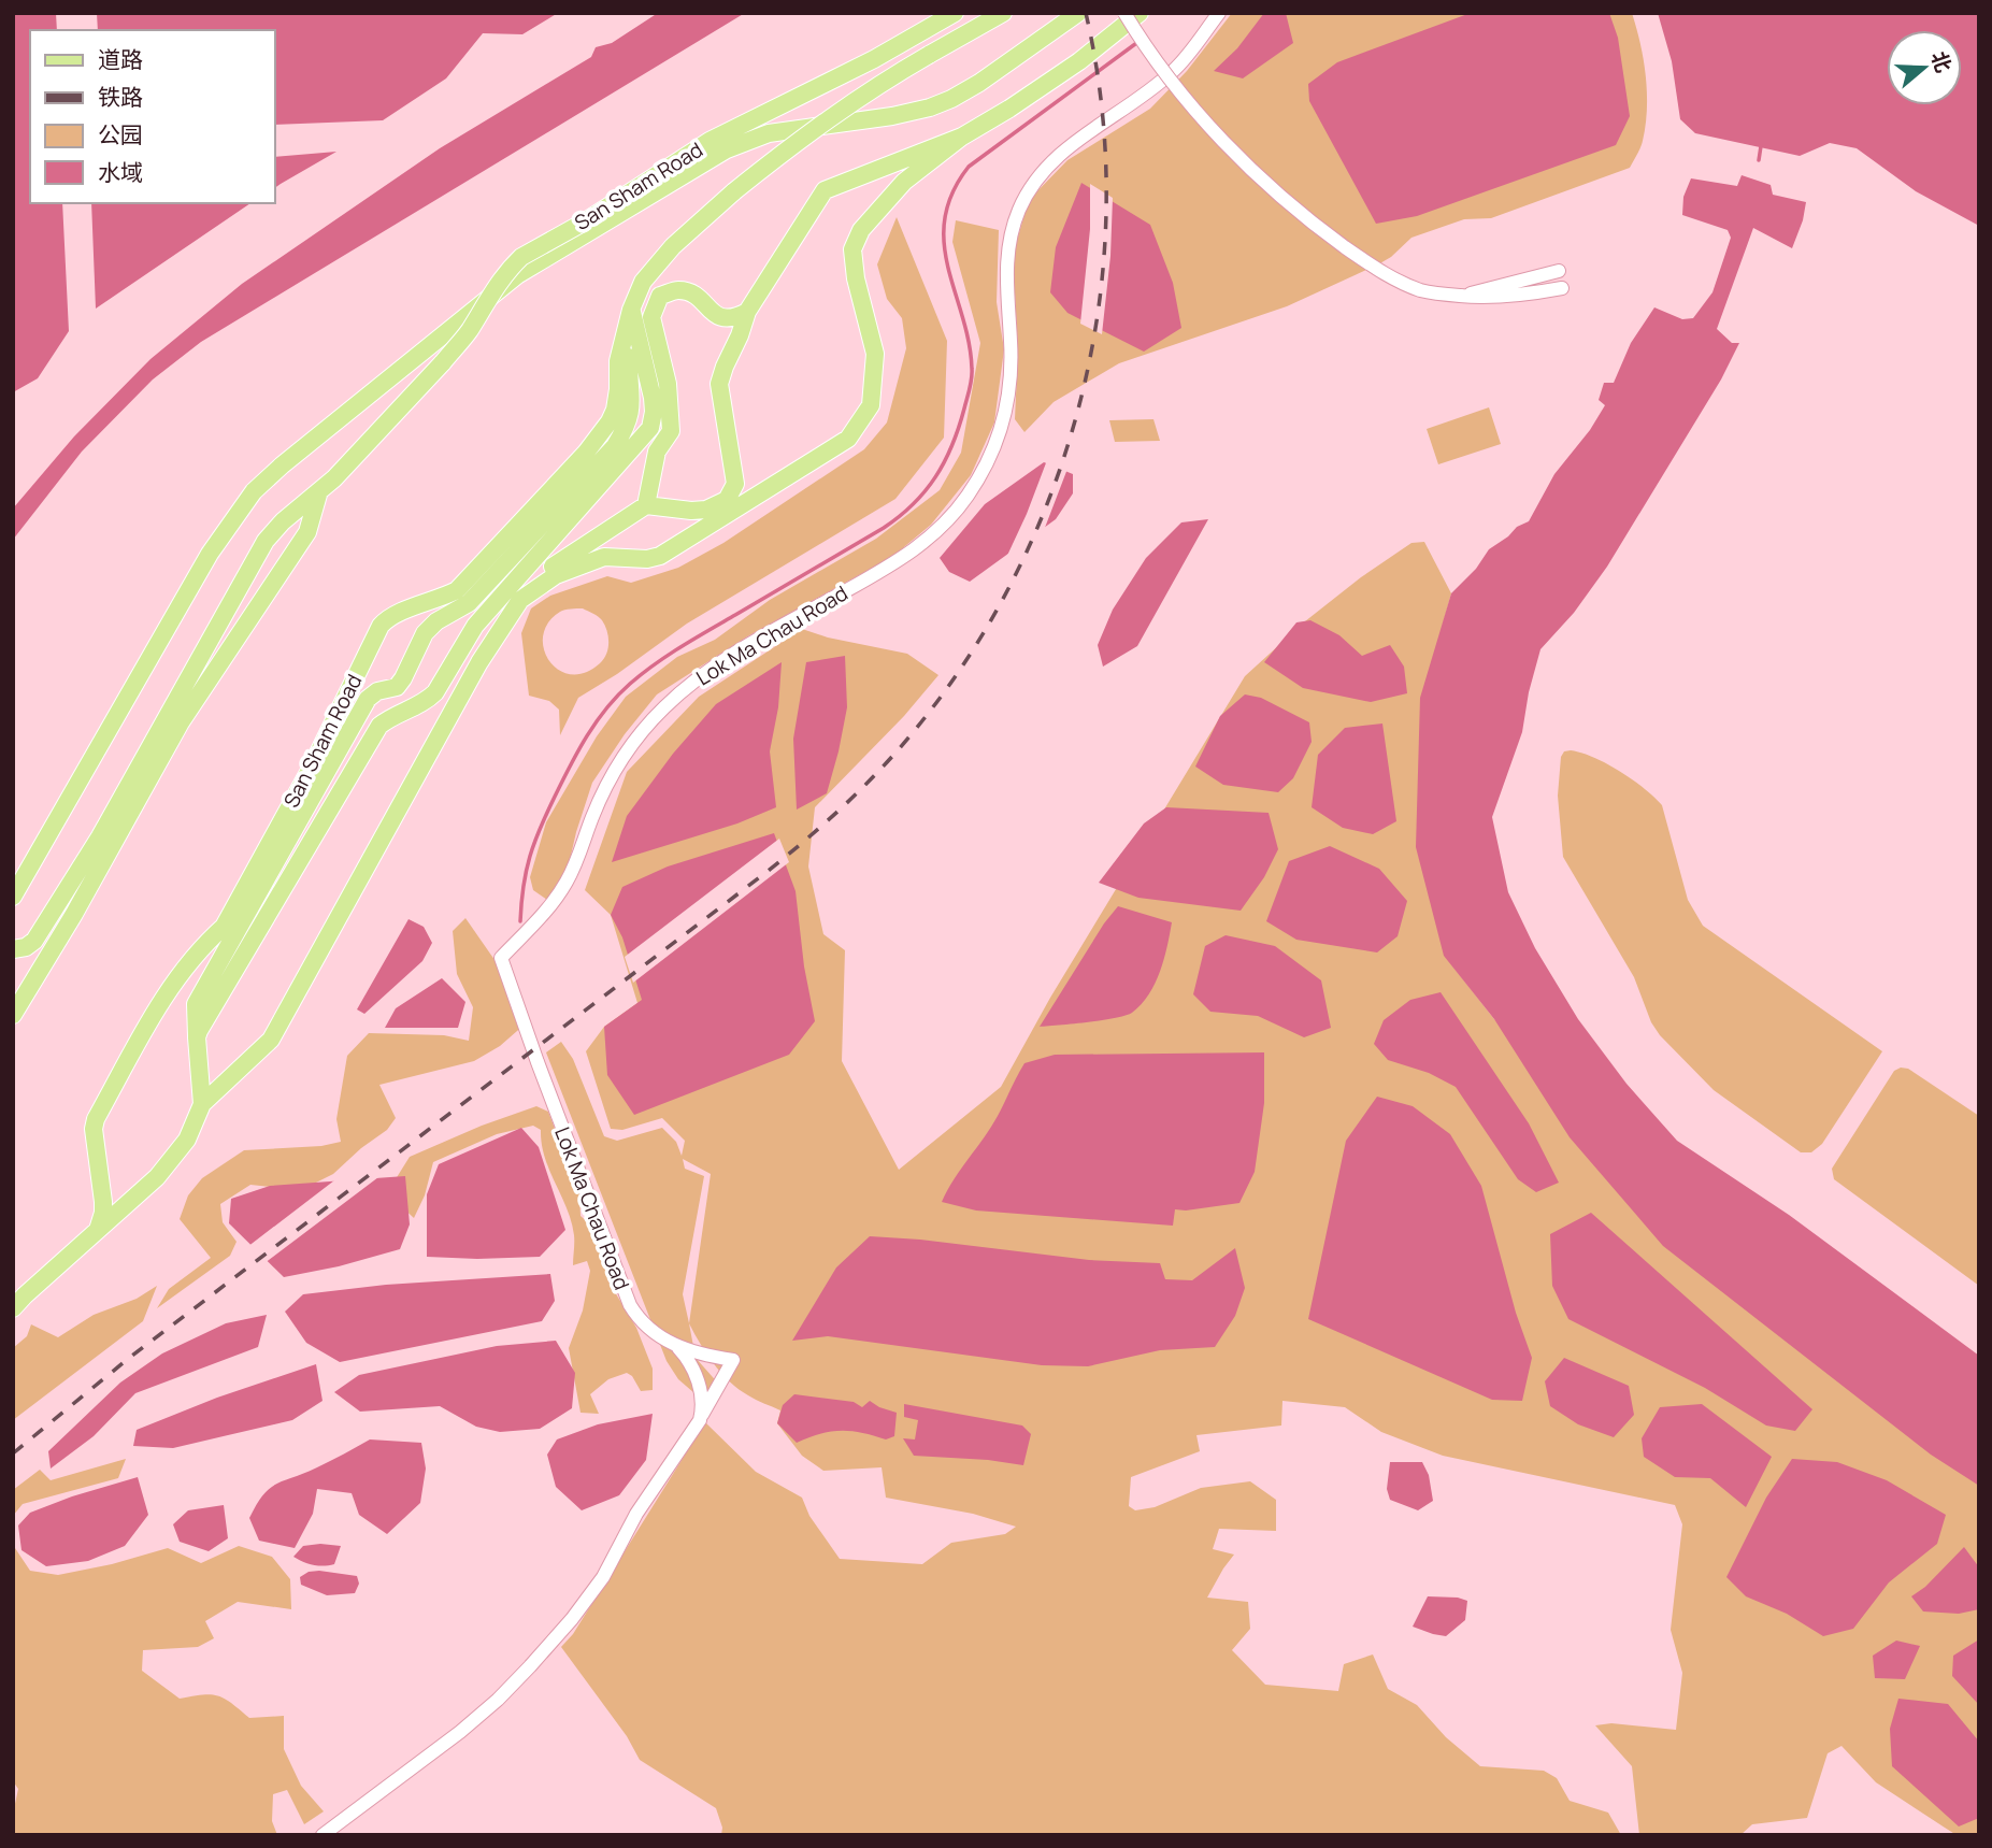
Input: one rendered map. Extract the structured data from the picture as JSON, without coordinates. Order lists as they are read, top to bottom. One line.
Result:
{"streets":{"main road":["San Sham Road"],"street":["Lok Ma Chau Road"]},"legend":["道路","铁路","公园","水域"],"north":"right"}
